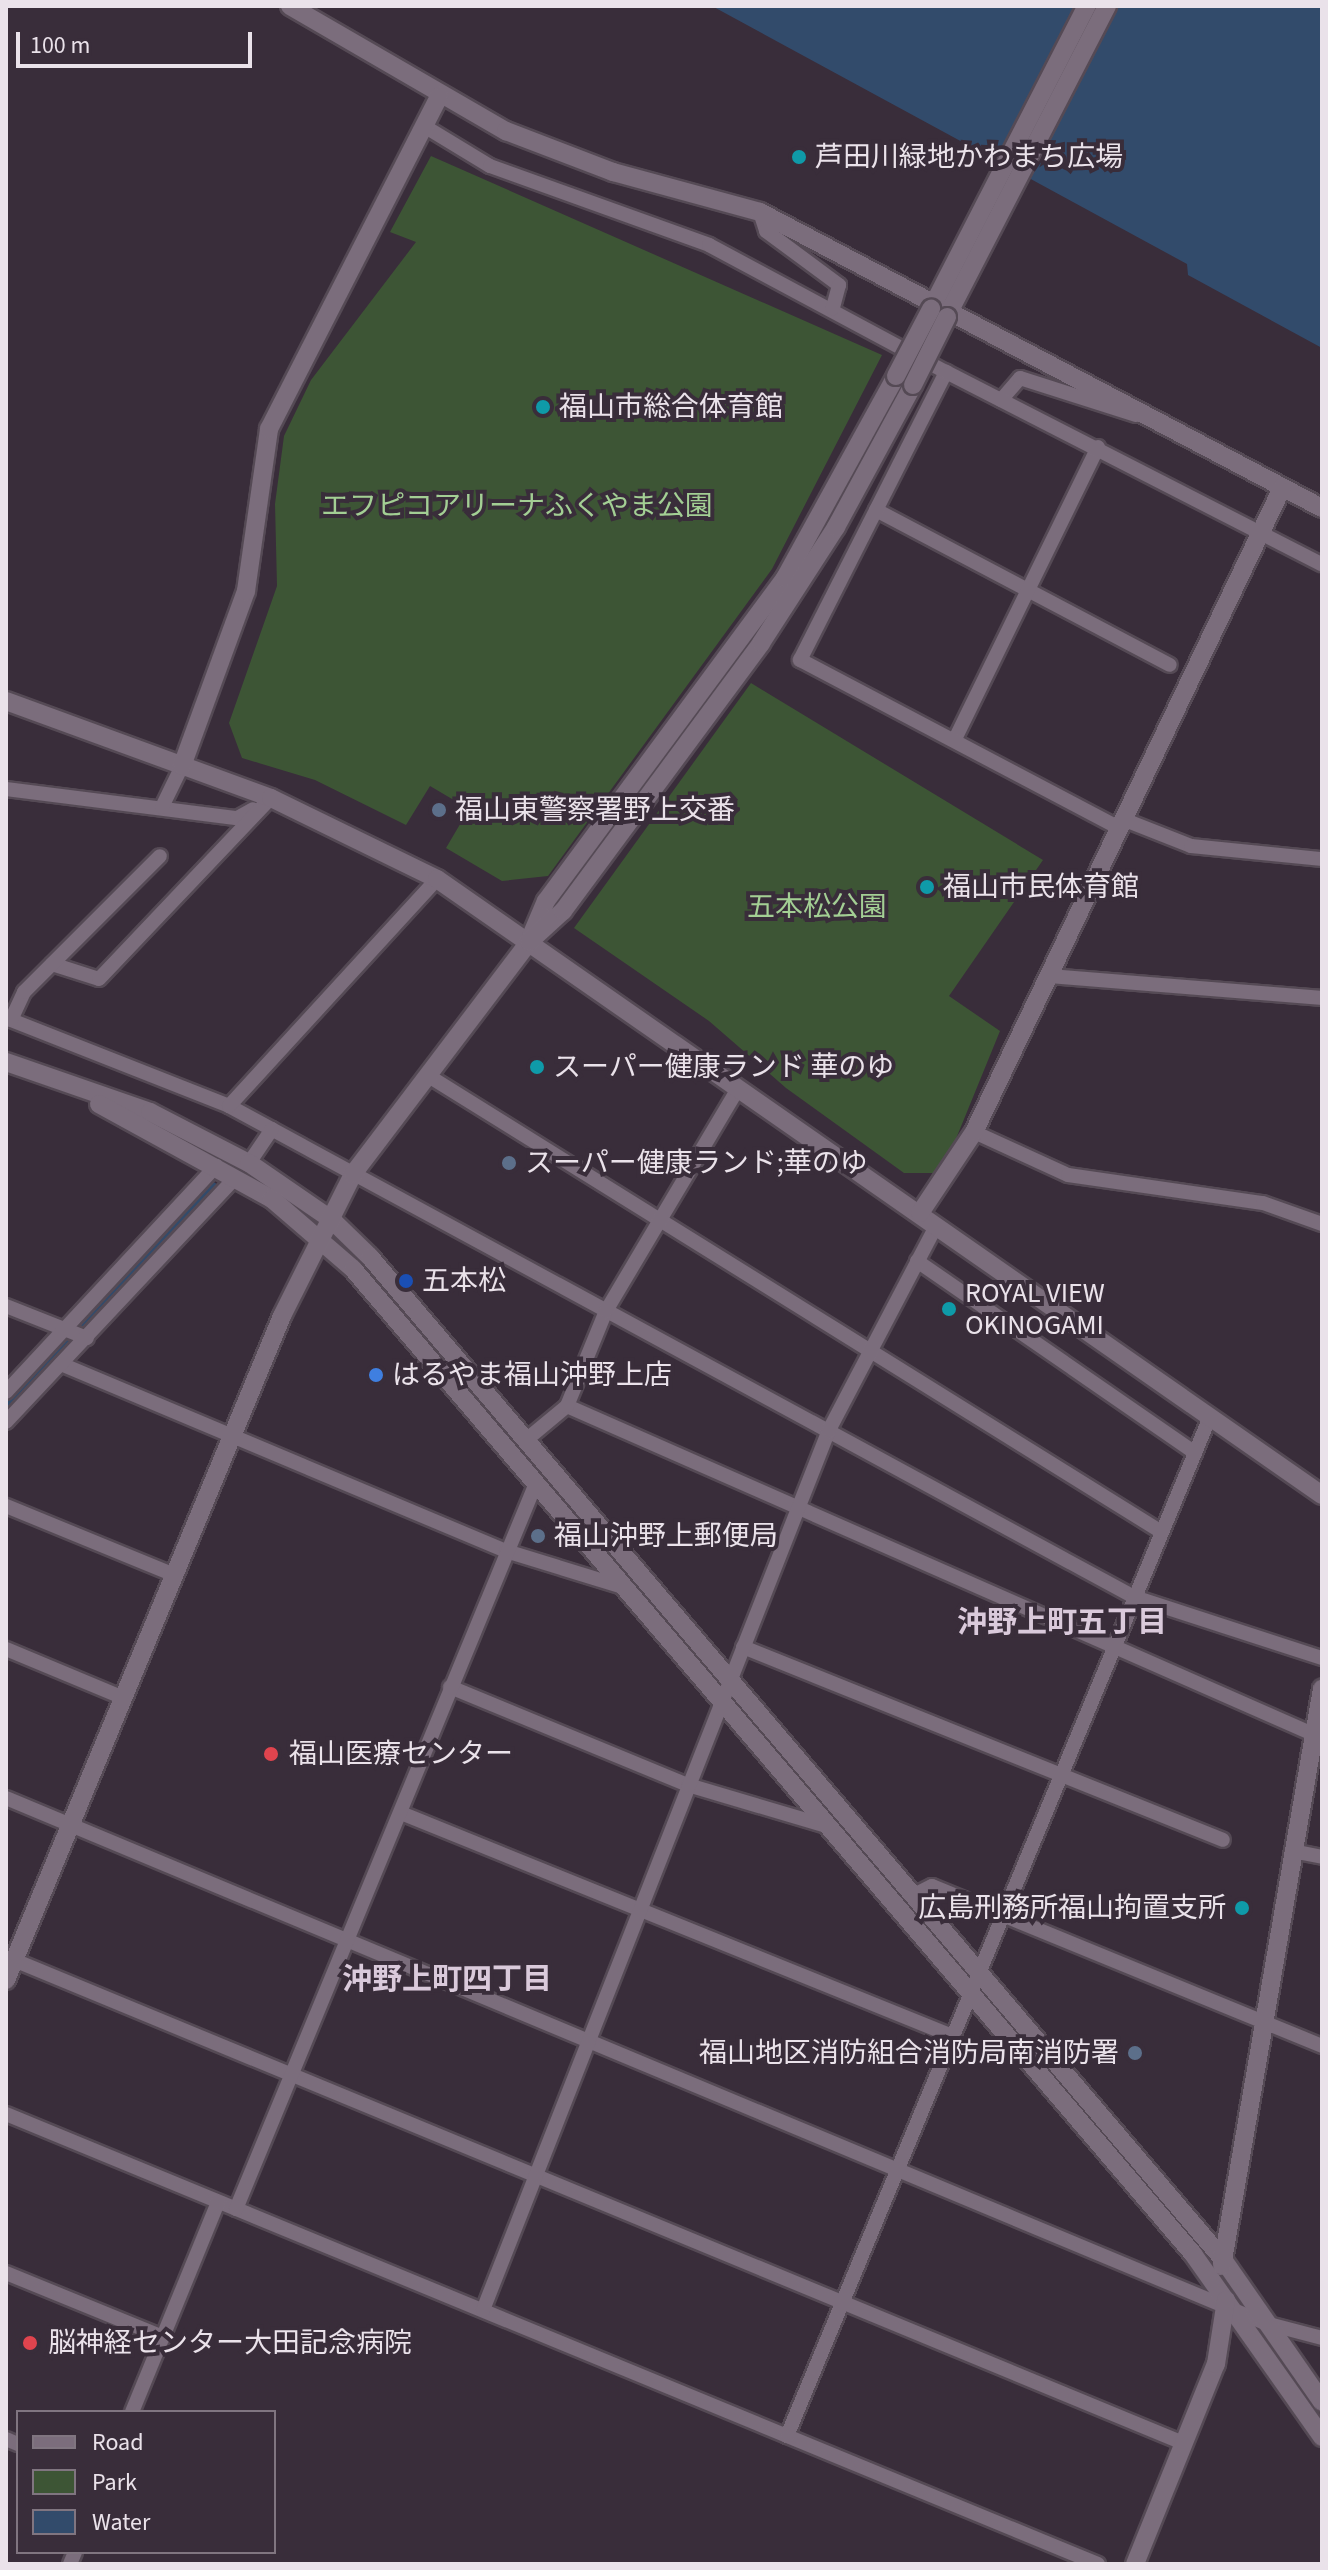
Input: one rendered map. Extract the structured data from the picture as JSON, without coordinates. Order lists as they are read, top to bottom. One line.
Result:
{"districts":["沖野上町五丁目","沖野上町四丁目"],"parks":["エフピコアリーナふくやま公園","五本松公園"],"places":["芦田川緑地かわまち広場","福山市総合体育館","福山東警察署野上交番","福山市民体育館","スーパー健康ランド 華のゆ","スーパー健康ランド;華のゆ","五本松","ROYAL VIEW OKINOGAMI","はるやま福山沖野上店","福山沖野上郵便局","福山医療センター","広島刑務所福山拘置支所","福山地区消防組合消防局南消防署","脳神経センター大田記念病院"],"legend":["Road","Park","Water"],"scale_bar":"100 m"}
